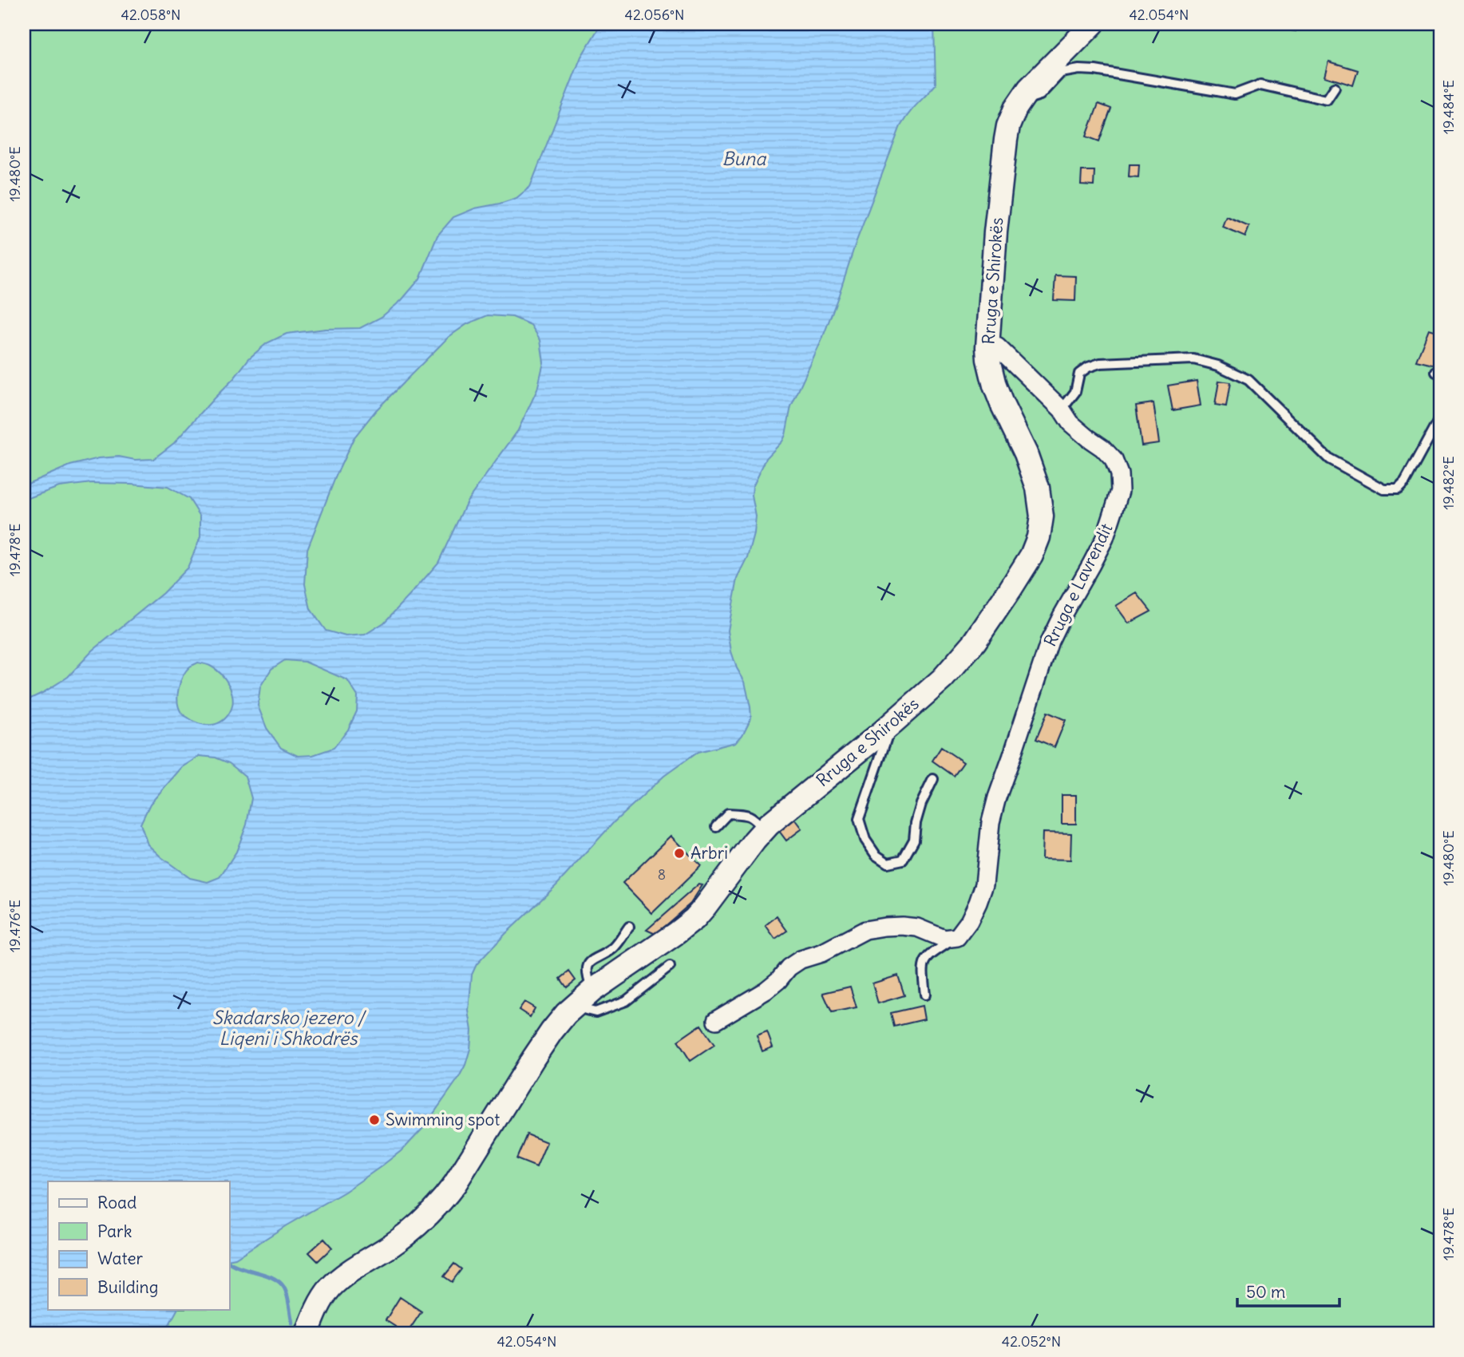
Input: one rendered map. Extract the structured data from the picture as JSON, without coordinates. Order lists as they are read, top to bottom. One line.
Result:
{"streets":{"main road":["Rruga e Shirokës"],"street":["Rruga e Lavrendit"]},"crossings":[["Rruga e Shirokës","Rruga e Lavrendit"]],"water":["Buna","Skadarsko jezero / Liqeni i Shkodrës"],"places":["Arbri","Swimming spot"],"house_numbers":["8"],"legend":["Road","Park","Water","Building"],"scale_bar":"50 m","coordinates":["42.058°N","42.056°N","42.054°N","19.484°E","19.480°E","19.482°E","19.478°E","19.476°E","42.052°N"]}
